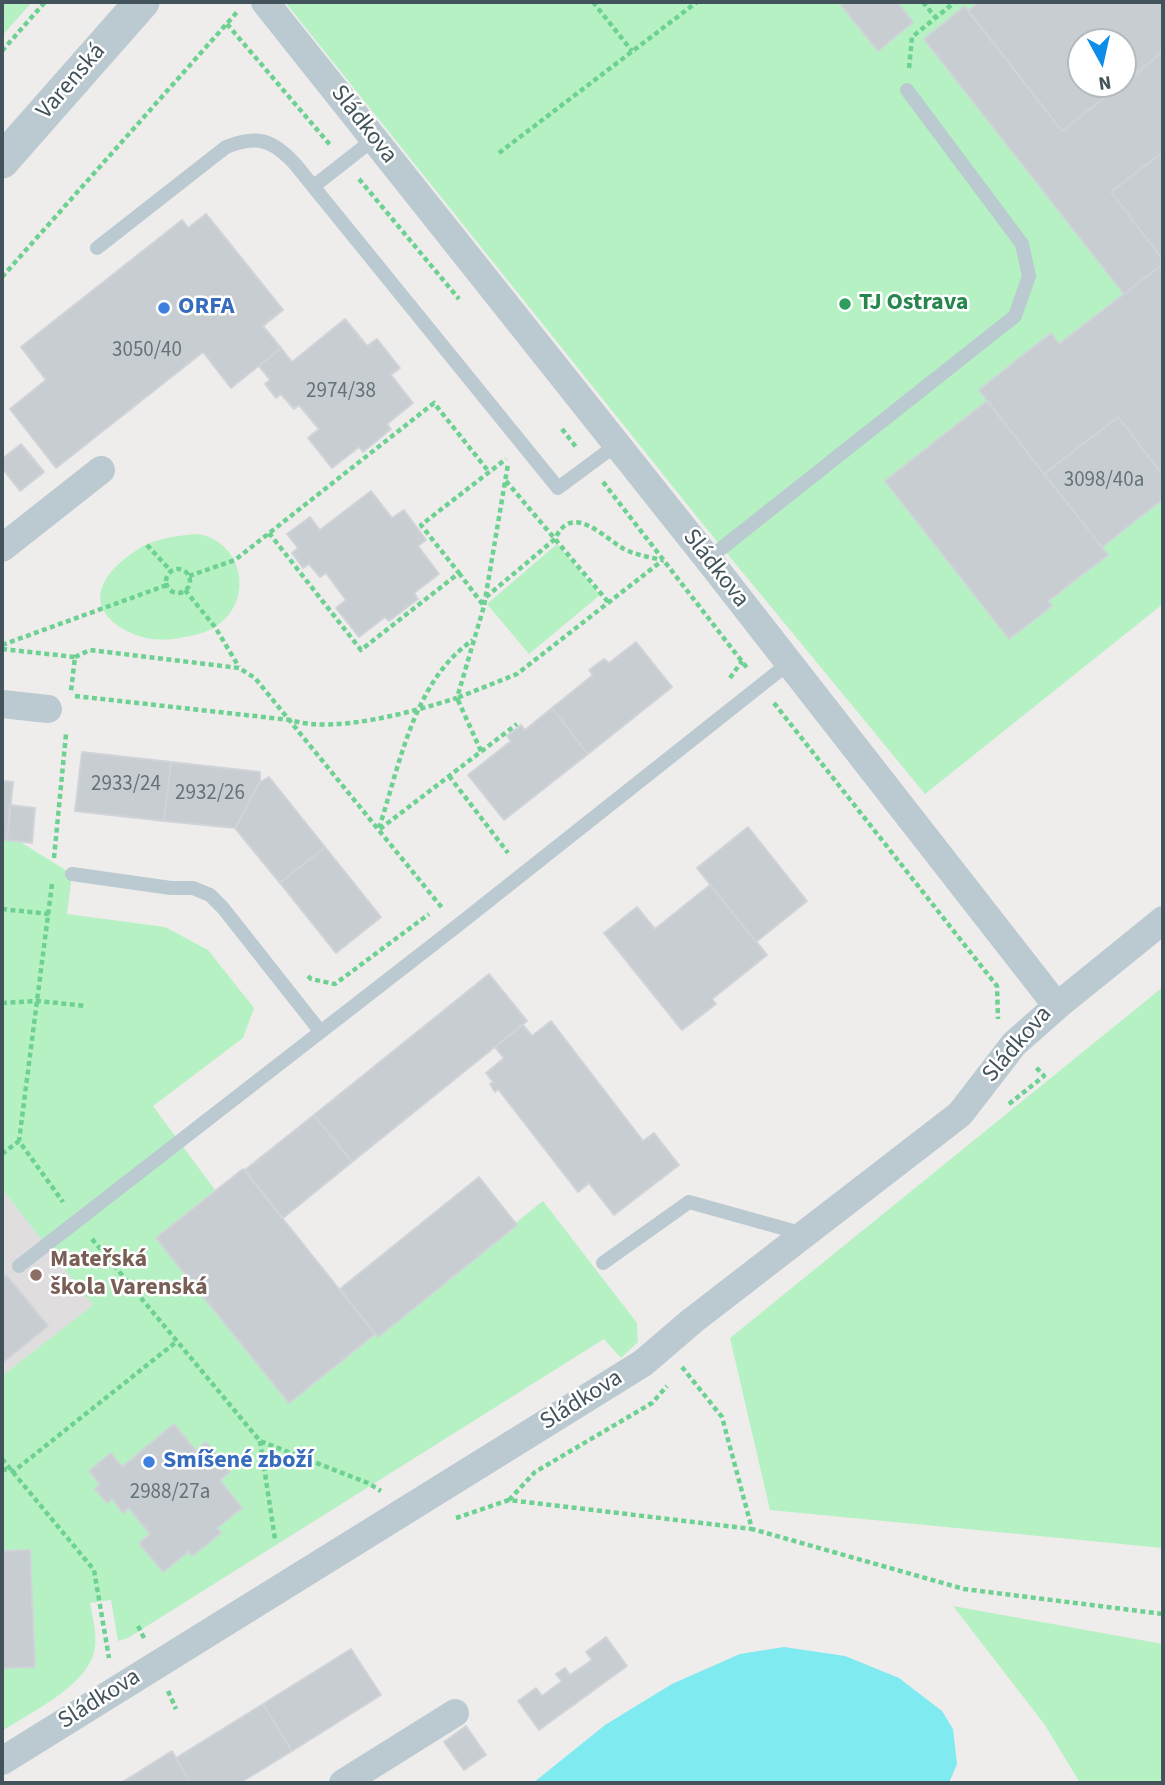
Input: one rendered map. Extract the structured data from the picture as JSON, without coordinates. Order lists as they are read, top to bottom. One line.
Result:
{"streets":{"street":["Varenská","Sládkova"]},"places":["TJ Ostrava","ORFA","Mateřská škola Varenská","Smíšené zboží"],"house_numbers":["3050/40","2974/38","3098/40a","2933/24","2932/26","2988/27a"],"north":"bottom"}
